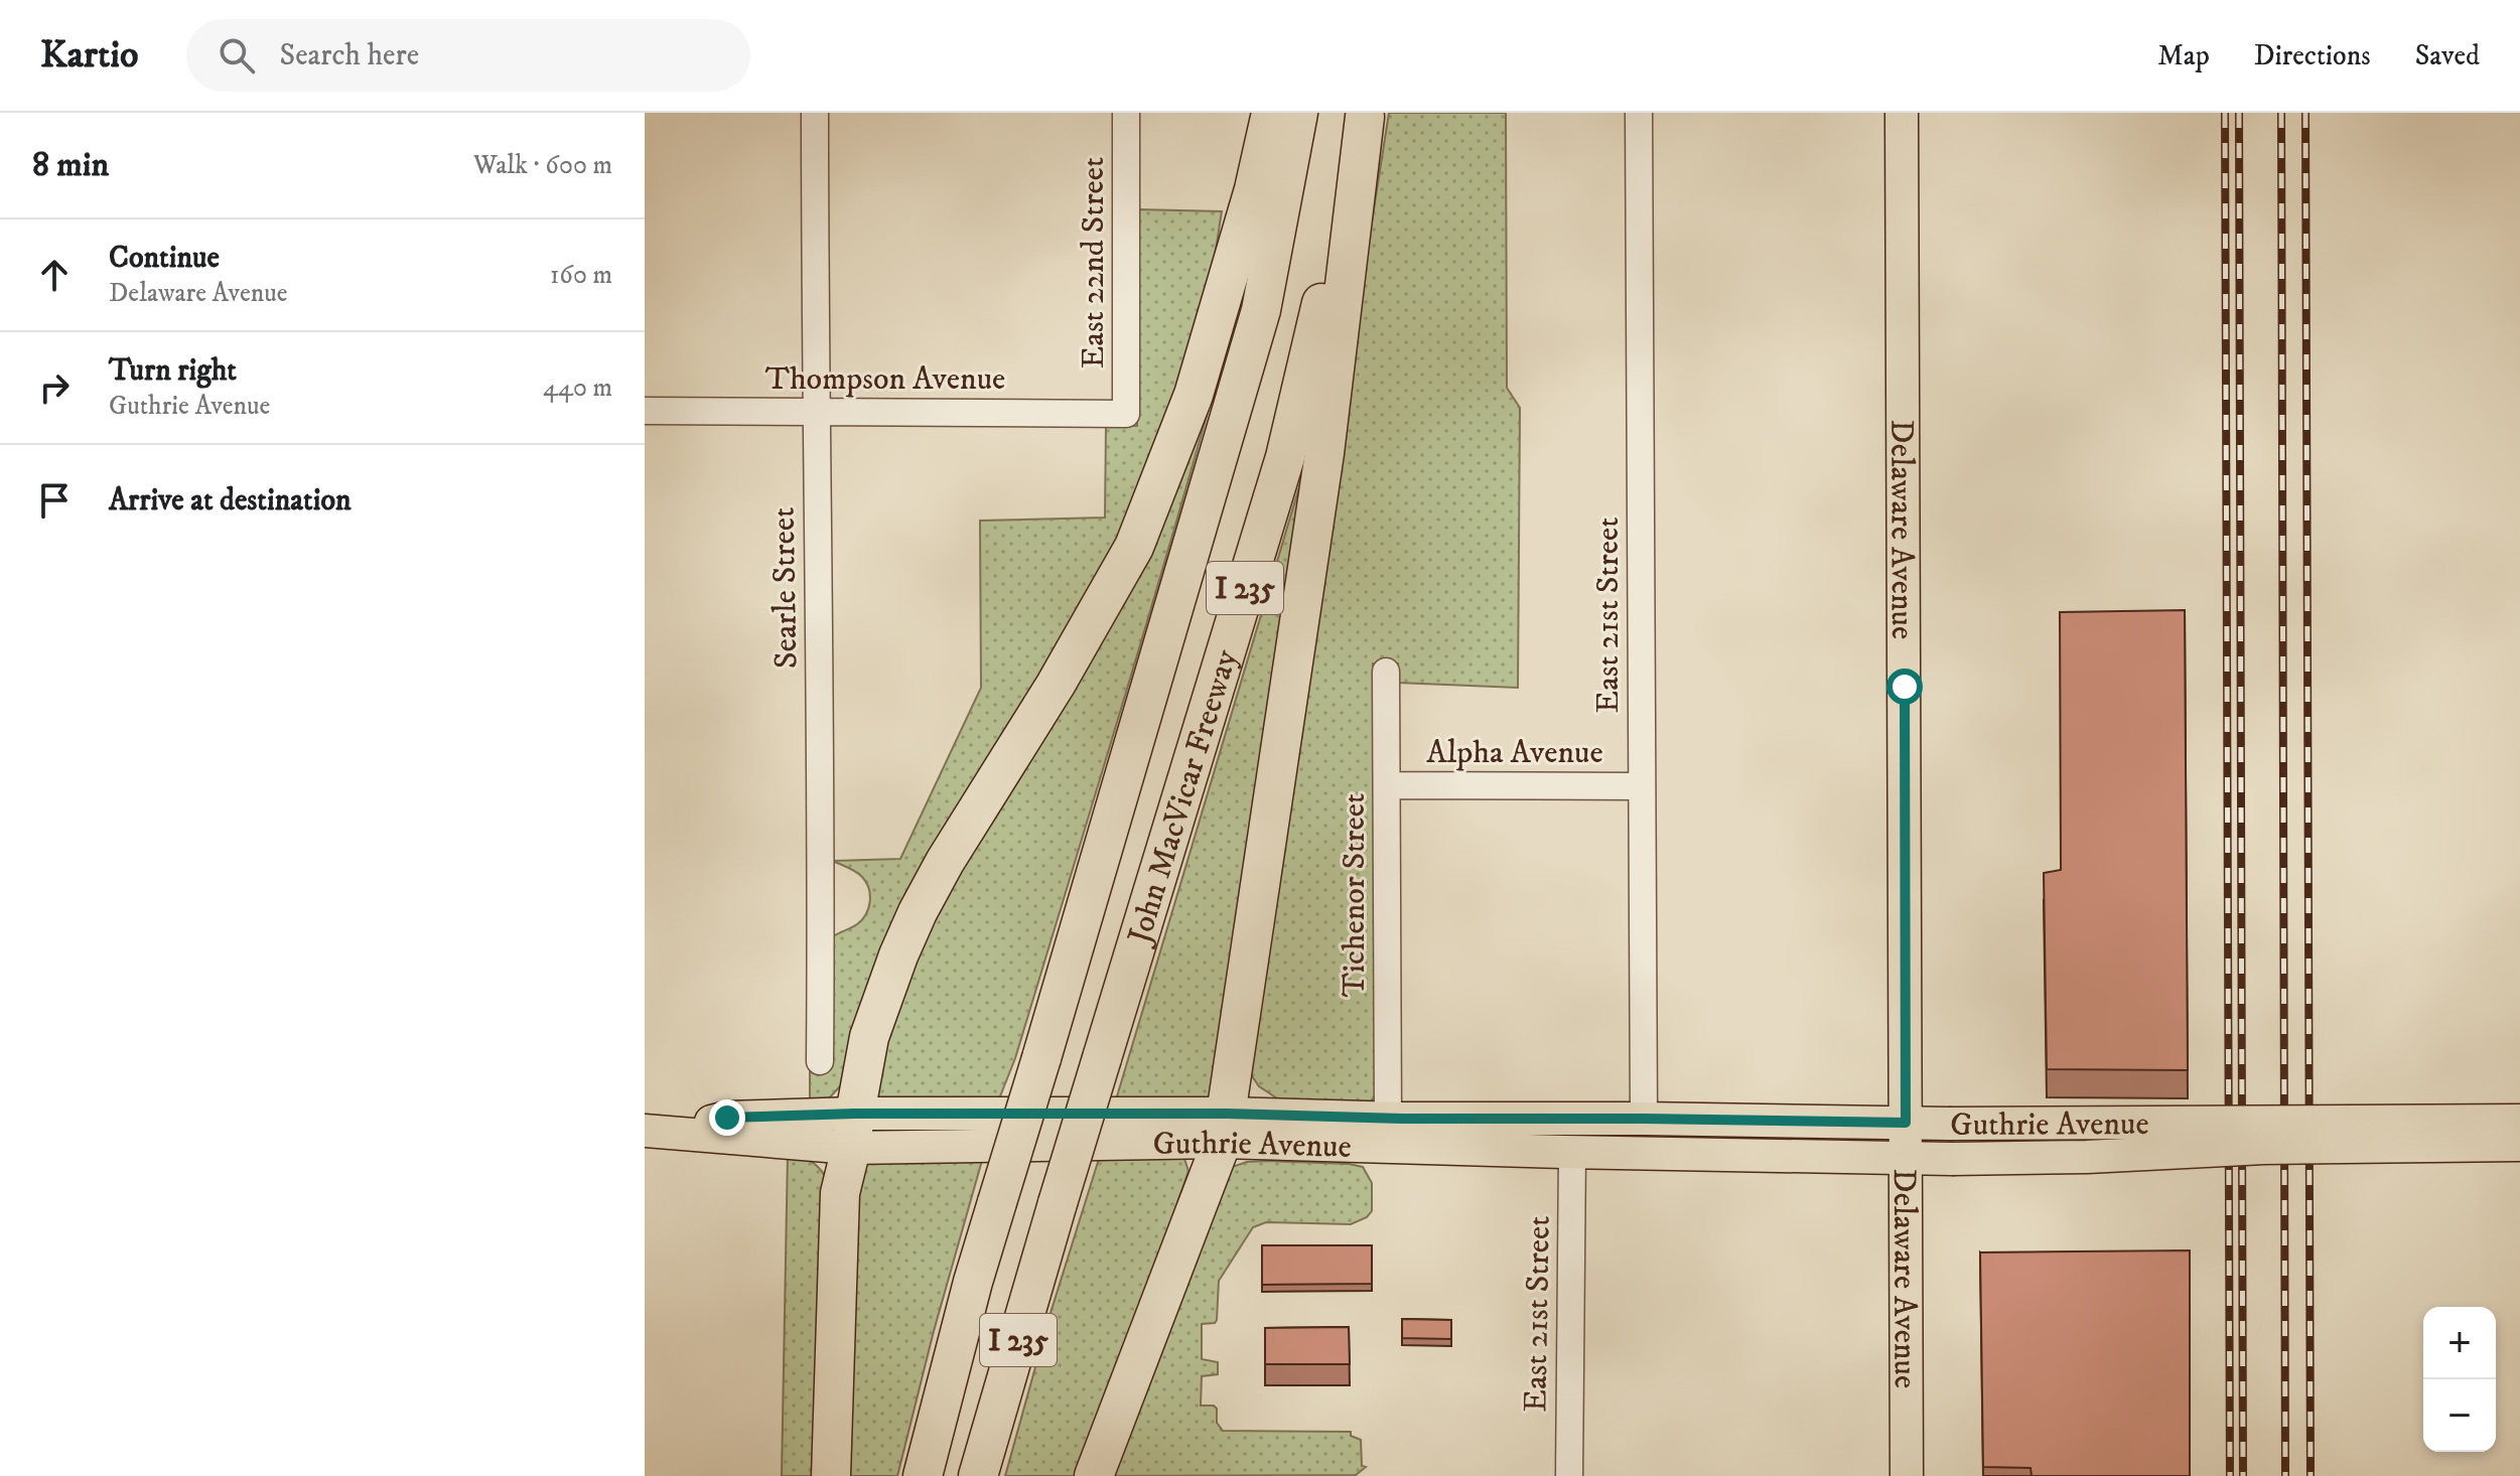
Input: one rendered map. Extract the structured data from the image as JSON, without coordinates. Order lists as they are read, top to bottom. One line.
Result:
{"streets":{"highway":["I 235","John MacVicar Freeway"],"main road":["Delaware Avenue","Guthrie Avenue"],"street":["East 22nd Street","Thompson Avenue","Searle Street","East 21st Street","Alpha Avenue","Tichenor Street"]},"crossings":[["East 22nd Street","Thompson Avenue"],["Thompson Avenue","Searle Street"],["Delaware Avenue","Guthrie Avenue"],["East 21st Street","Alpha Avenue"],["East 21st Street","Guthrie Avenue"],["Alpha Avenue","Tichenor Street"],["Tichenor Street","Guthrie Avenue"]],"page":{"header":"Kartio","search":"Search here","nav":["Map","Directions","Saved"],"heading":["8 min","Walk · 600 m"],"list":[["Continue","Delaware Avenue","160 m"],["Turn right","Guthrie Avenue","440 m"],"Arrive at destination"],"map_buttons":["+","−"]}}
